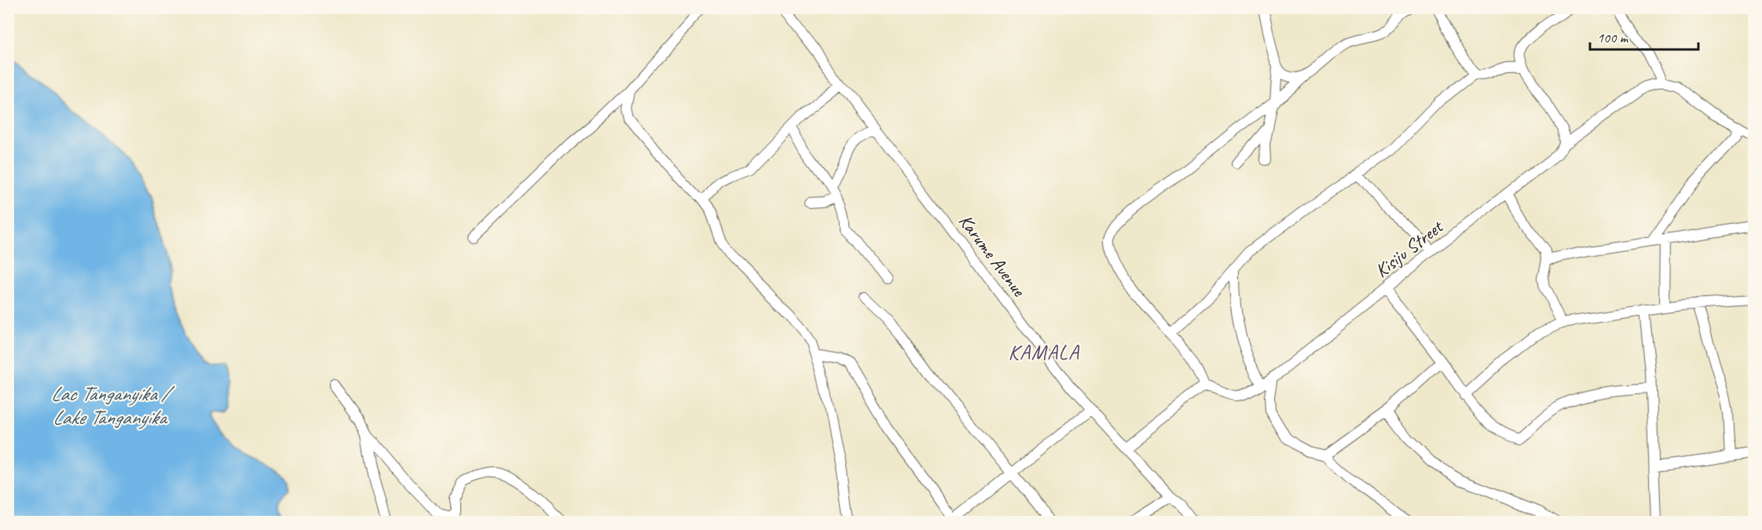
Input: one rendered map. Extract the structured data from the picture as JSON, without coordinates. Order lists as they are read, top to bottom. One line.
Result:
{"streets":{"street":["Kisiju Street","Karume Avenue"]},"districts":["KAMALA"],"water":["Lac Tanganyika / Lake Tanganyika"],"scale_bar":"100 m"}
